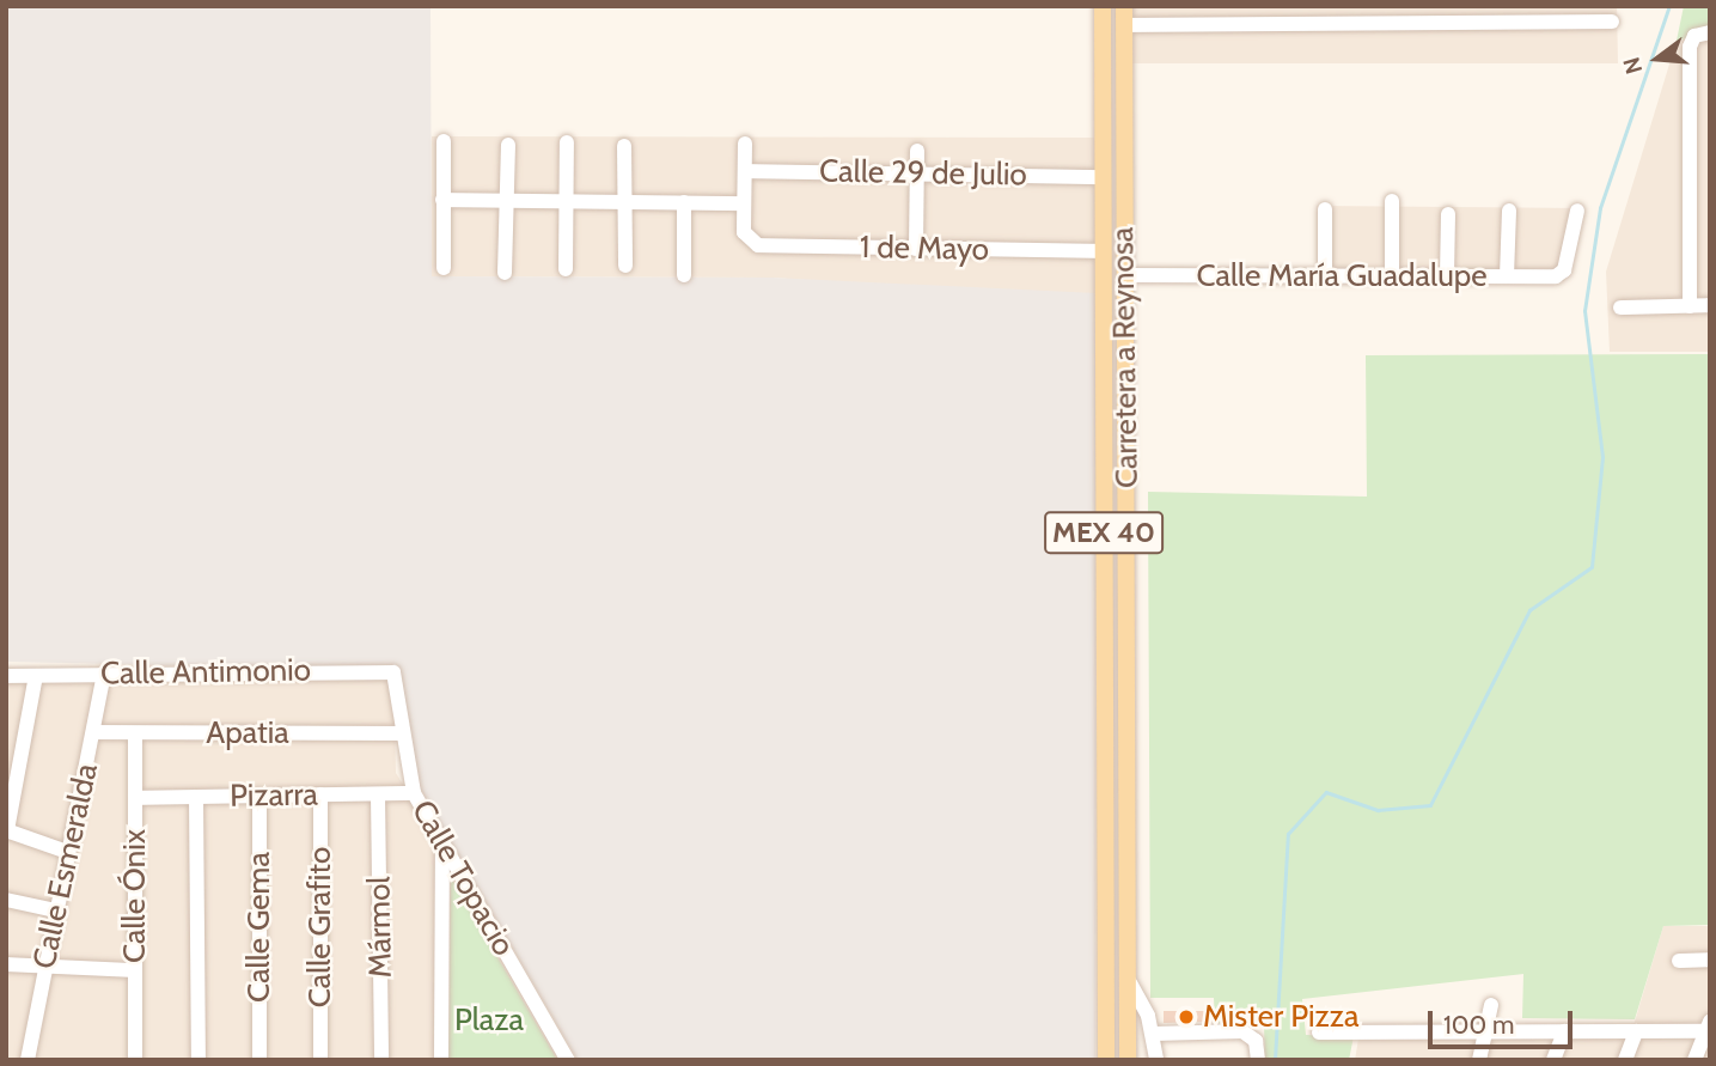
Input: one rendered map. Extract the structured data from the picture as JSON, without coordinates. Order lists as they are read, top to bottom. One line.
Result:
{"streets":{"main road":["Carretera a Reynosa","MEX 40"],"street":["Calle 29 de Julio","1 de Mayo","Calle María Guadalupe","Calle Antimonio","Apatia","Pizarra","Calle Esmeralda","Calle Topacio","Calle Ónix","Calle Gema","Calle Grafito","Mármol"]},"crossings":[["Calle 29 de Julio","Carretera a Reynosa"],["1 de Mayo","Carretera a Reynosa"],["Calle María Guadalupe","Carretera a Reynosa"],["Calle Antimonio","Calle Esmeralda"],["Calle Antimonio","Calle Topacio"],["Apatia","Calle Esmeralda"],["Apatia","Calle Topacio"],["Apatia","Calle Ónix"],["Pizarra","Calle Topacio"],["Pizarra","Calle Ónix"],["Pizarra","Calle Gema"],["Pizarra","Calle Grafito"],["Pizarra","Mármol"]],"parks":["Plaza"],"places":["Mister Pizza"],"scale_bar":"100 m","north":"left"}
